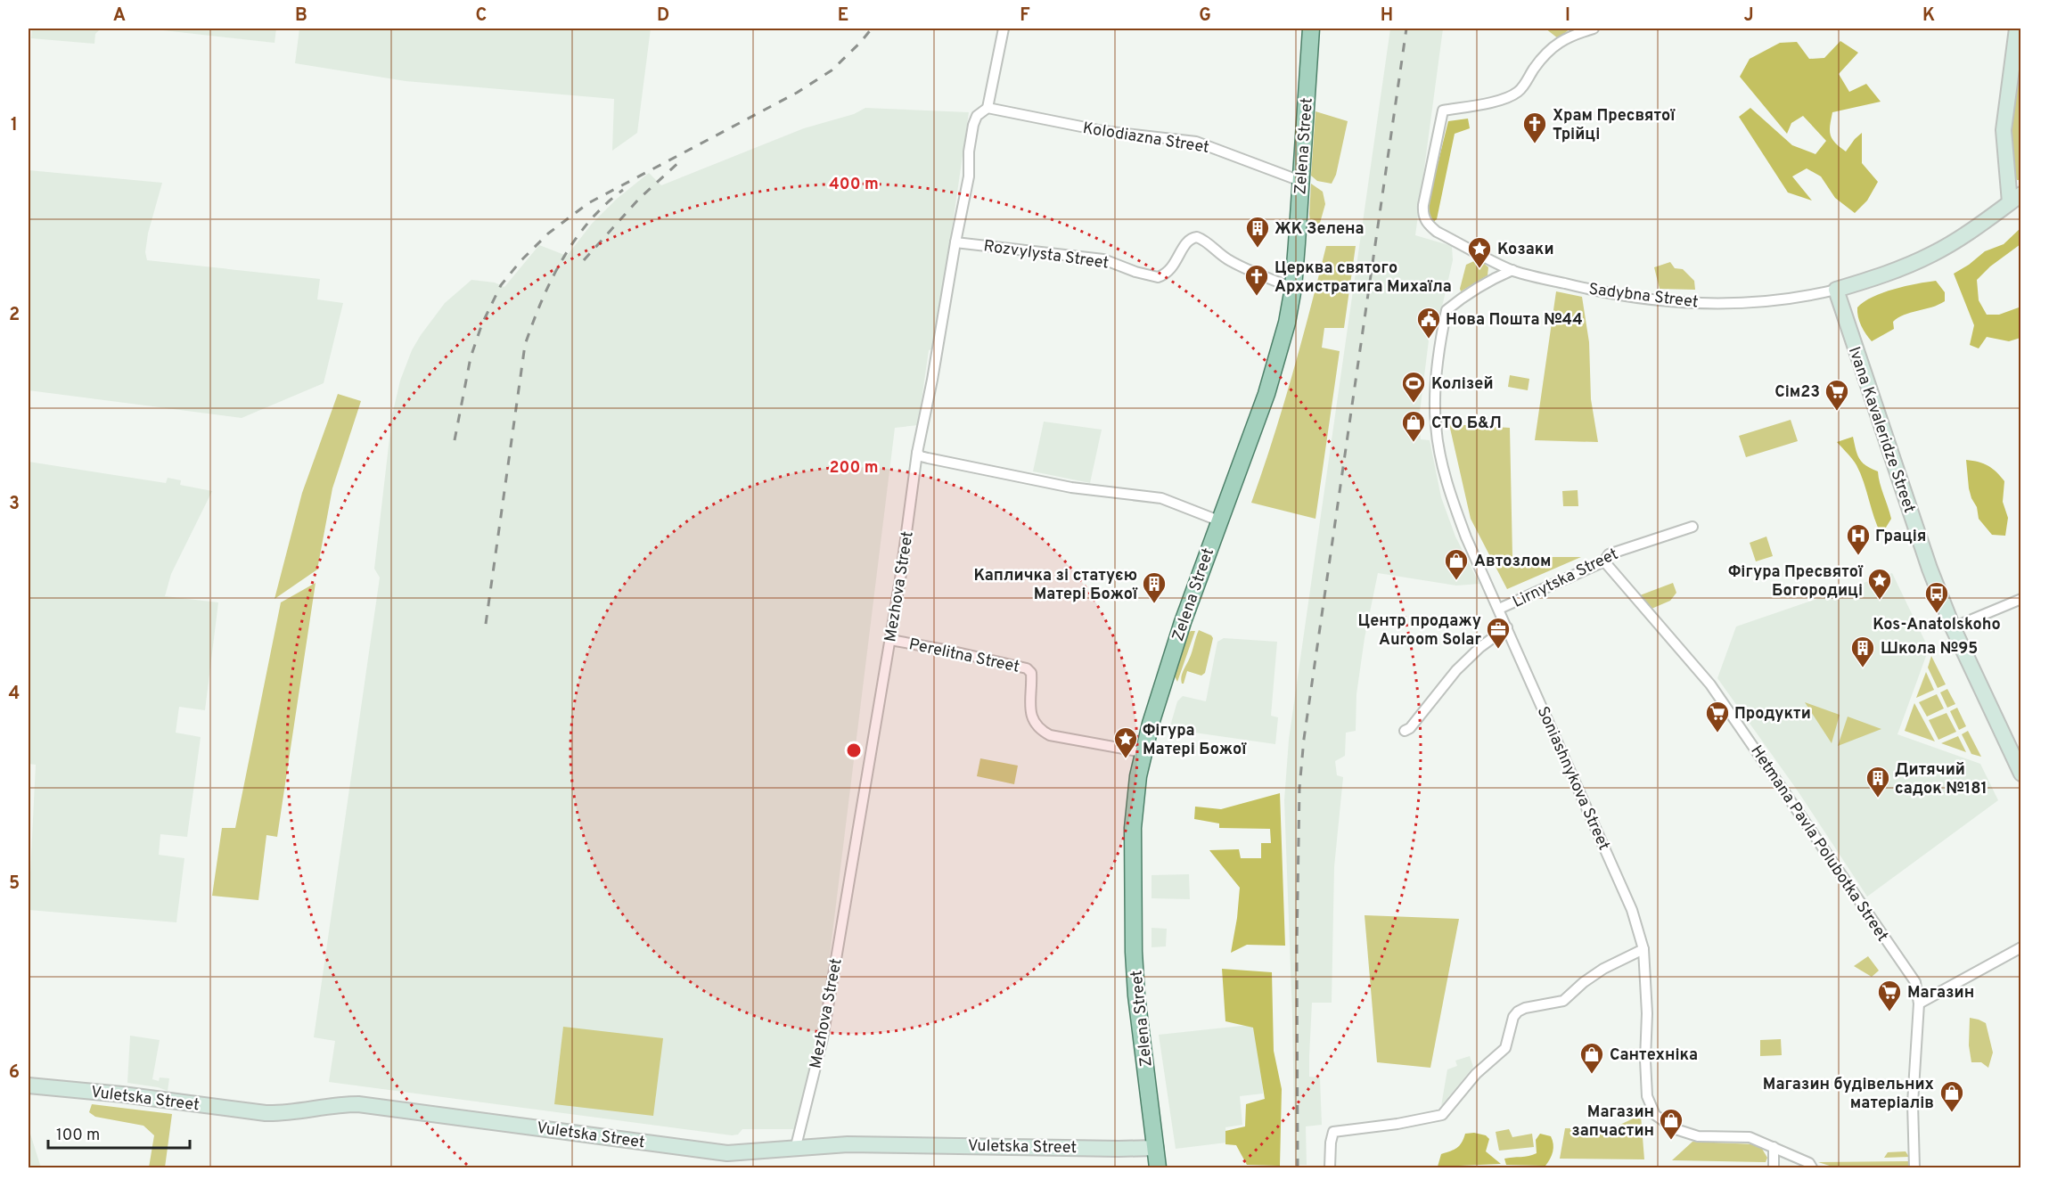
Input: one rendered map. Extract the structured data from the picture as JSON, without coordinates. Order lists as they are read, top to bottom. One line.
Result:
{"streets":{"main road":["Zelena Street"],"street":["Kolodiazna Street","Rozvylysta Street","Sadybna Street","Ivana Kavaleridze Street","Lirnytska Street","Mezhova Street","Perelitna Street","Soniashnykova Street","Hetmana Pavla Polubotka Street","Vuletska Street"]},"crossings":[["Kolodiazna Street","Zelena Street"],["Kolodiazna Street","Mezhova Street"],["Zelena Street","Rozvylysta Street"],["Zelena Street","Perelitna Street"],["Zelena Street","Vuletska Street"],["Rozvylysta Street","Mezhova Street"],["Sadybna Street","Ivana Kavaleridze Street"],["Lirnytska Street","Soniashnykova Street"],["Lirnytska Street","Hetmana Pavla Polubotka Street"],["Mezhova Street","Perelitna Street"],["Mezhova Street","Vuletska Street"]],"places":{"church":["Храм Пресвятої Трійці","Церква святого Архистратига Михаїла"],"building":["ЖК Зелена","Капличка зі статуєю Матері Божої","Школа №95","Дитячий садок №181"],"place":["Козаки","Фігура Пресвятої Богородиці","Фігура Матері Божої"],"public building":["Нова Пошта №44"],"sports":["Колізей"],"supermarket":["Сім23","Продукти","Магазин"],"shop":["СТО Б&Л","Автозлом","Сантехніка","Магазин будівельних матеріалів","Магазин запчастин"],"hospital":["Грація"],"bus stop":["Kos-Anatolskoho"],"office":["Центр продажу Auroom Solar"]},"scale_bar":"100 m","grid":{"columns":["A","B","C","D","E","F","G","H","I","J","K"],"rows":["1","2","3","4","5","6"]},"rings":["400 m","200 m"]}
